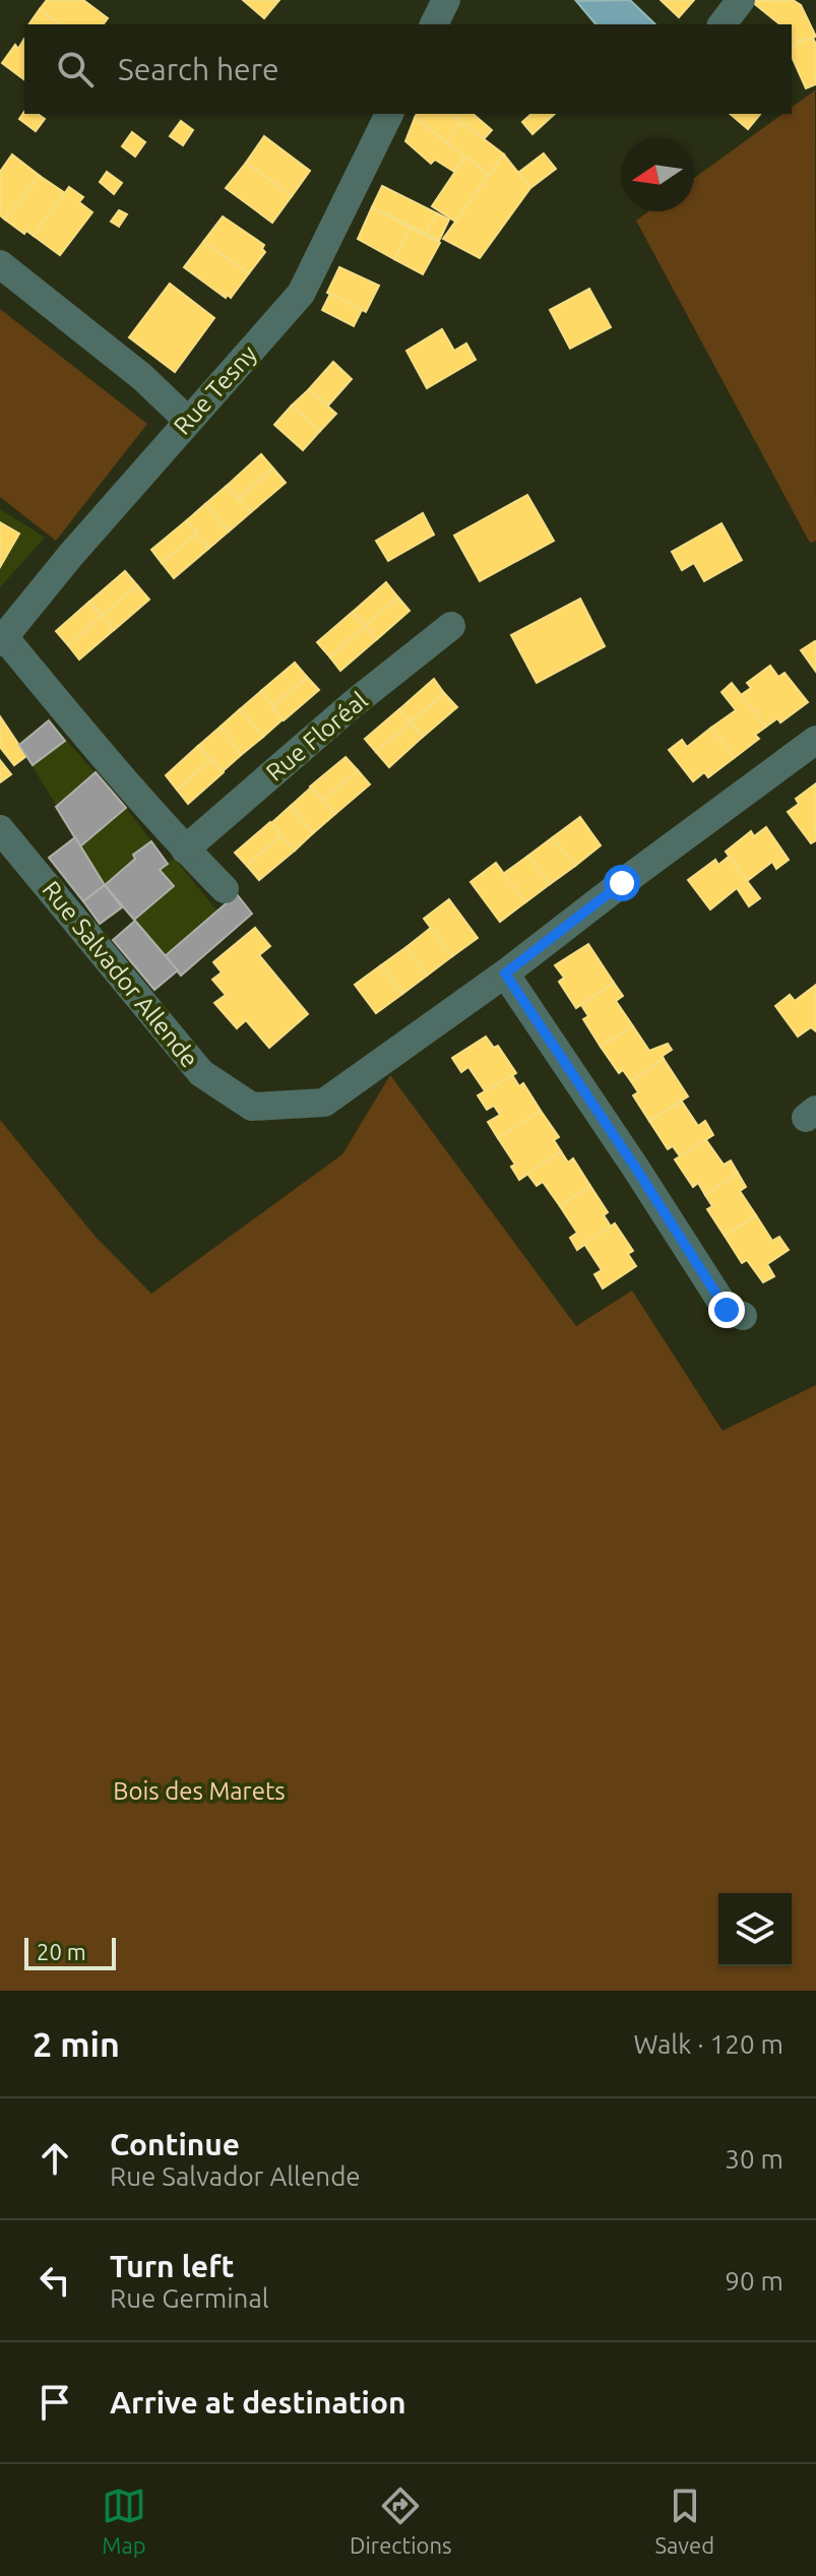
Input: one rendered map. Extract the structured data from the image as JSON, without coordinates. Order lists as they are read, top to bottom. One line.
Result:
{"streets":{"street":["Rue Tesny","Rue Floréal","Rue Salvador Allende"]},"parks":["Bois des Marets"],"scale_bar":"20 m","north":"left","page":{"search":"Search here","scale":"20 m","heading":["2 min","Walk · 120 m"],"list":[["Continue","Rue Salvador Allende","30 m"],["Turn left","Rue Germinal","90 m"],"Arrive at destination"],"nav":["Map","Directions","Saved"]}}
